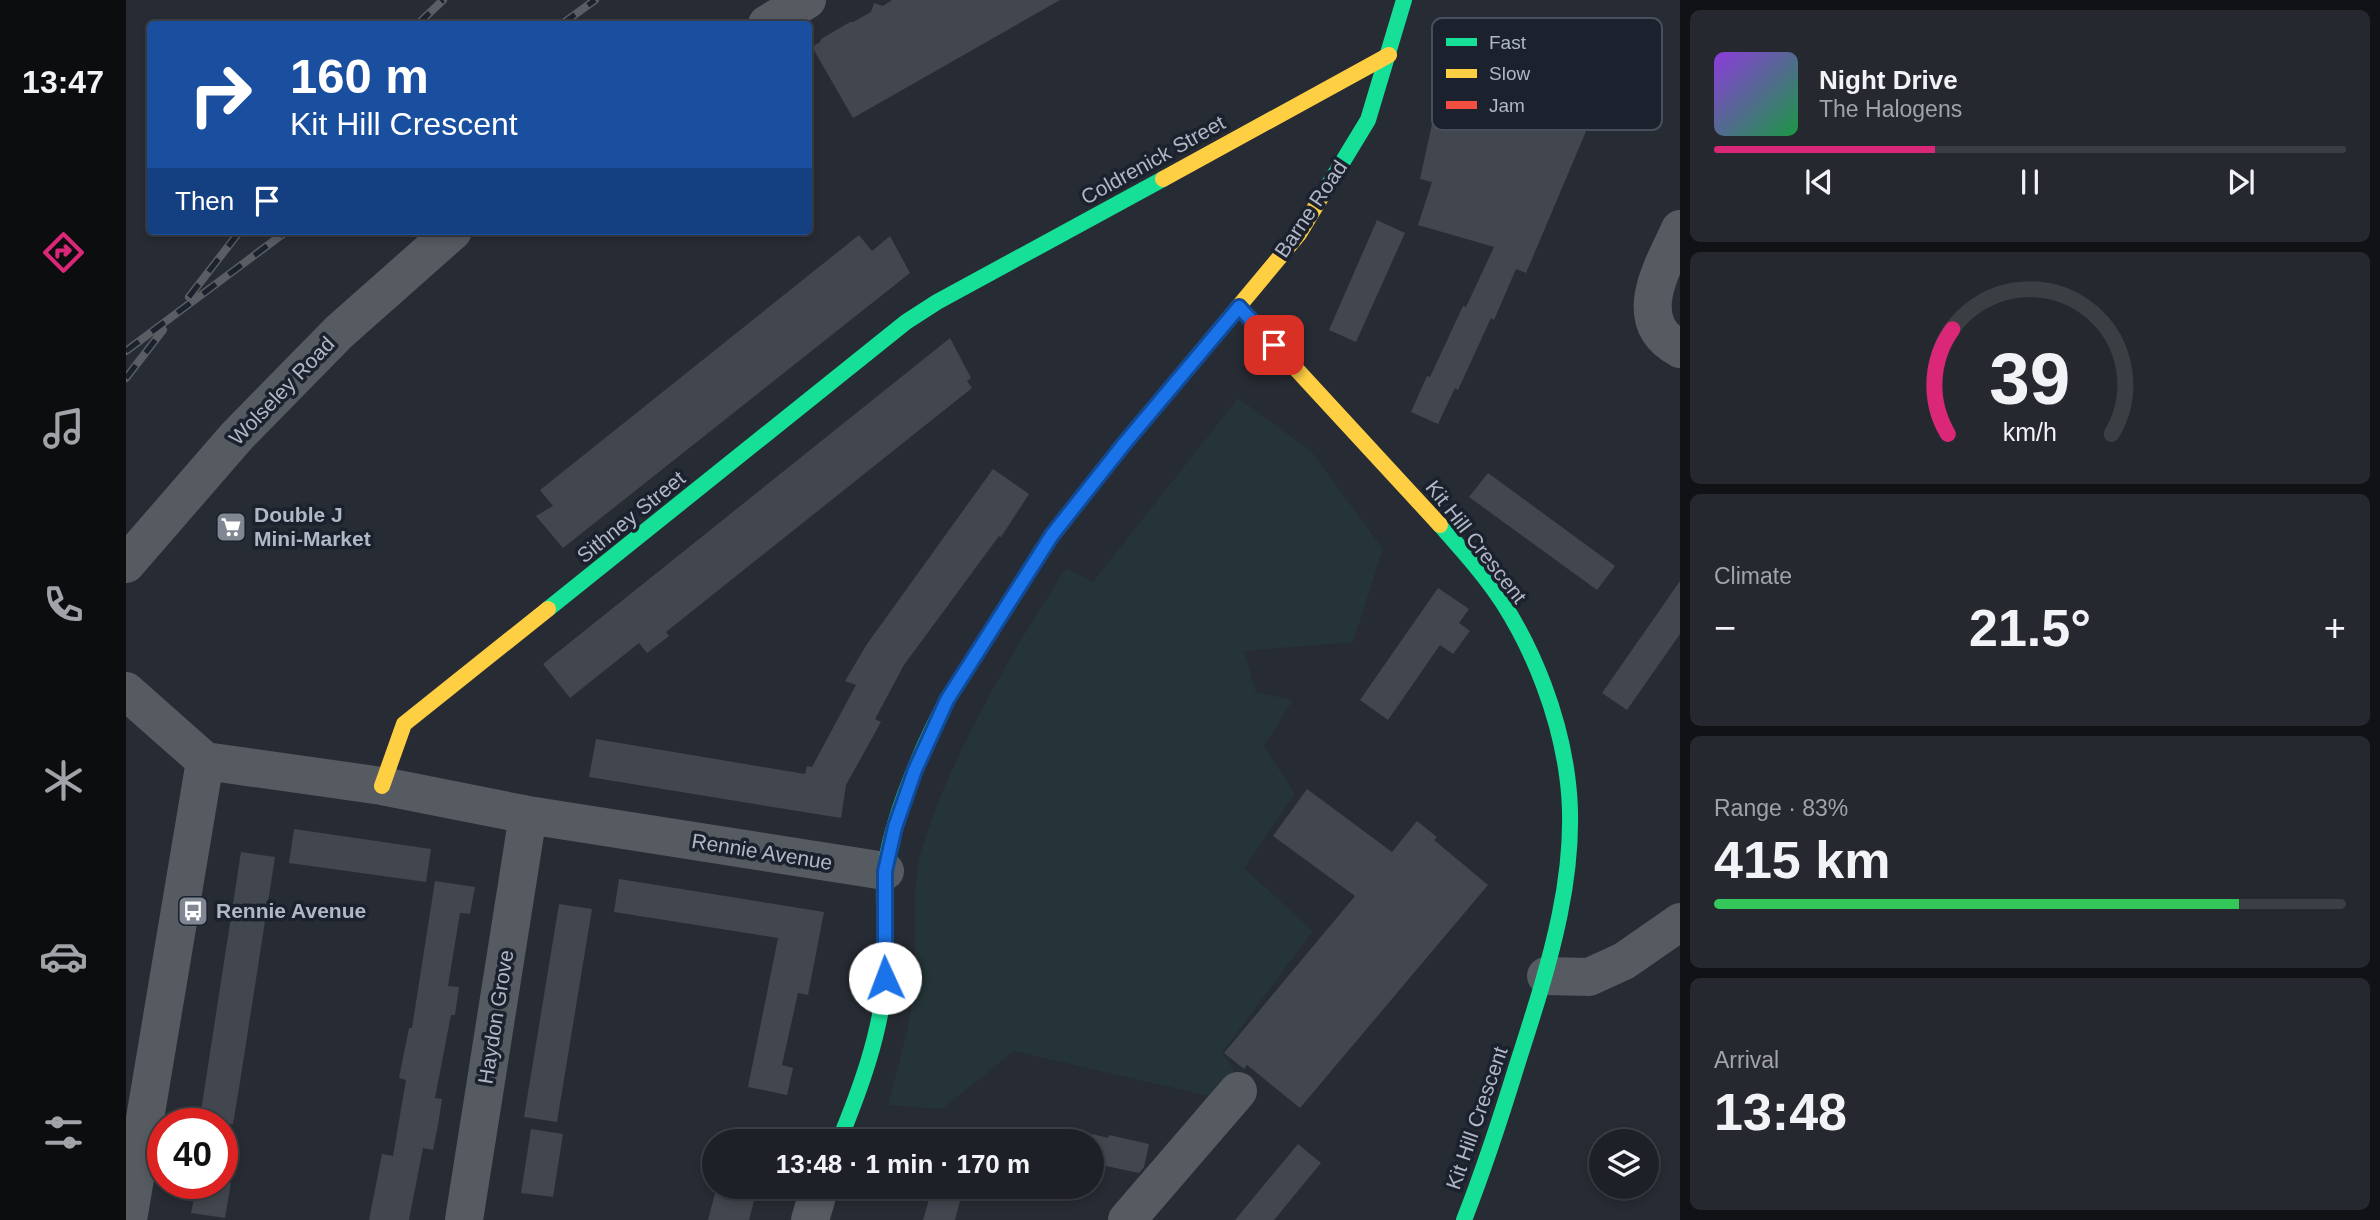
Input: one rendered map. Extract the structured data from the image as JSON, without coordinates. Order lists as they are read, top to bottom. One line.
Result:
{"streets":{"street":["Coldrenick Street","Barne Road","Wolseley Road","Sithney Street","Kit Hill Crescent","Rennie Avenue","Haydon Grove"]},"crossings":[["Coldrenick Street","Barne Road"],["Coldrenick Street","Sithney Street"],["Barne Road","Kit Hill Crescent"],["Barne Road","Rennie Avenue"],["Sithney Street","Rennie Avenue"],["Rennie Avenue","Haydon Grove"]],"places":{"supermarket":["Double J Mini-Market"],"bus stop":["Rennie Avenue"]},"legend":["Fast","Slow","Jam"],"page":{"tabs":"13:47","turn":["160 m","Kit Hill Crescent"],"song":["Night Drive","The Halogens"],"then":"Then","tile":["Climate",["Range · 83%","415 km"],["Arrival","13:48"]],"heat":["−","21.5°","+"],"limit":"40","trip":"13:48 · 1 min · 170 m","gauge":["39","km/h"]}}
